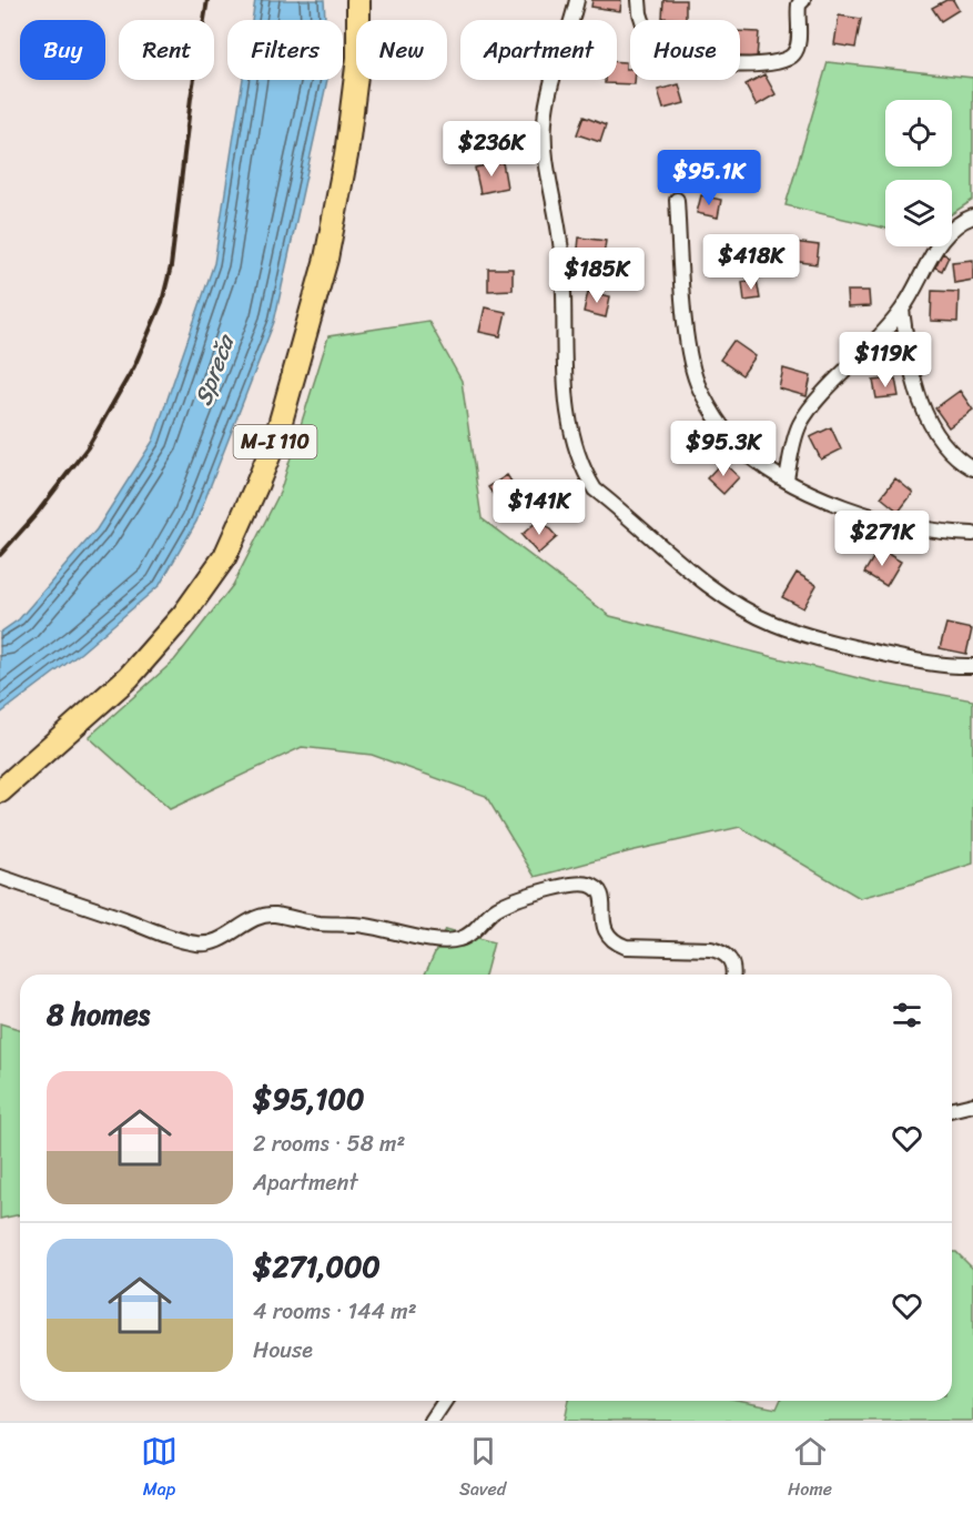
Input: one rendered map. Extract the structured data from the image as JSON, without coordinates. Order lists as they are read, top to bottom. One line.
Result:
{"streets":{"main road":["M-I 110"]},"water":["Spreča"],"page":{"chip":["Buy","Rent","Filters","New","Apartment","House"],"price":["$236K","$95.1K","$418K","$185K","$119K","$95.3K","$141K","$271K"],"heading":"8 homes","list":[{"name":"$95,100","note":"2 rooms · 58 m² · Apartment"},{"name":"$271,000","note":"4 rooms · 144 m² · House"}],"tabs":["Map","Saved","Home"]}}
